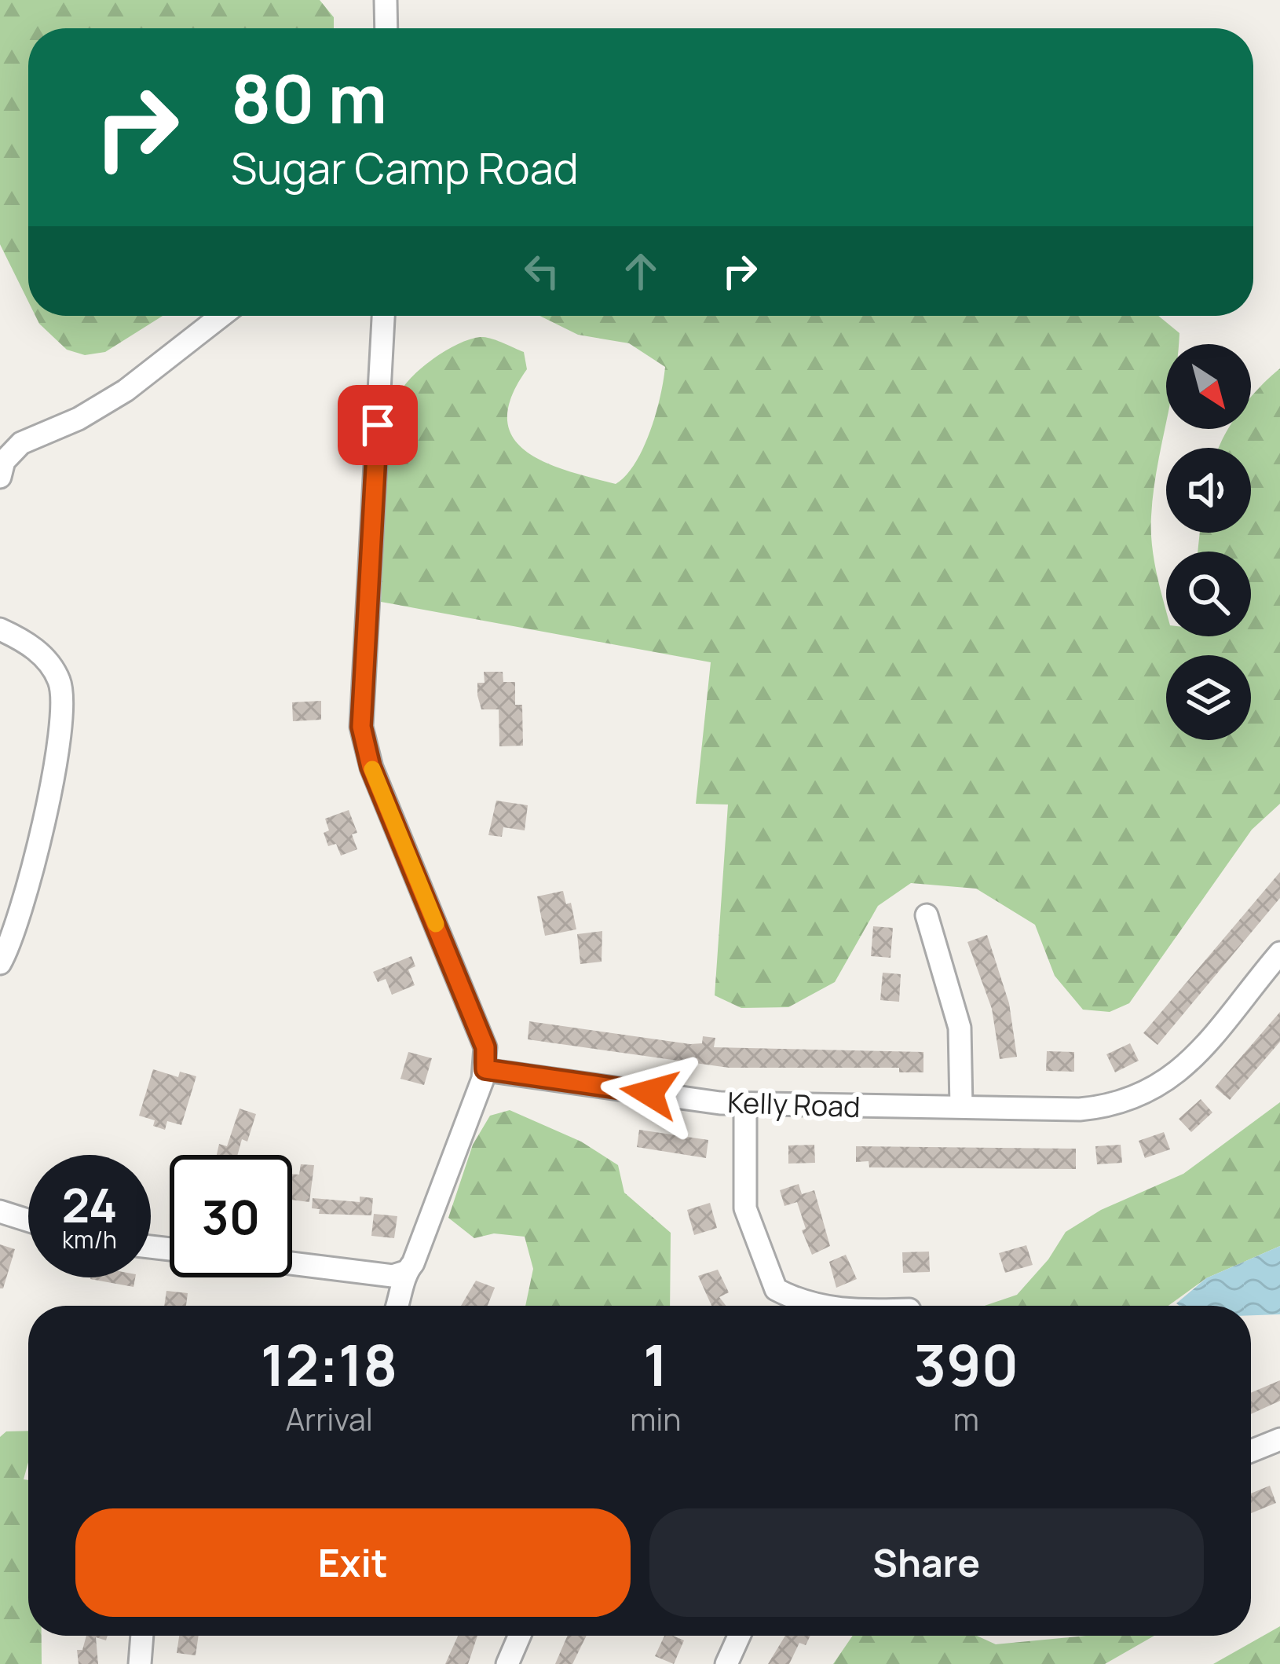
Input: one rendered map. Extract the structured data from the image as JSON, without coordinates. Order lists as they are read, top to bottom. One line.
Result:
{"streets":{"street":["Kelly Road"]},"north":"bottom right","page":{"turn":["80 m","Sugar Camp Road"],"speed":"24 km/h","limit":"30","eta":["12:18","Arrival","1","min","390","m"],"buttons":["Exit","Share"]}}
